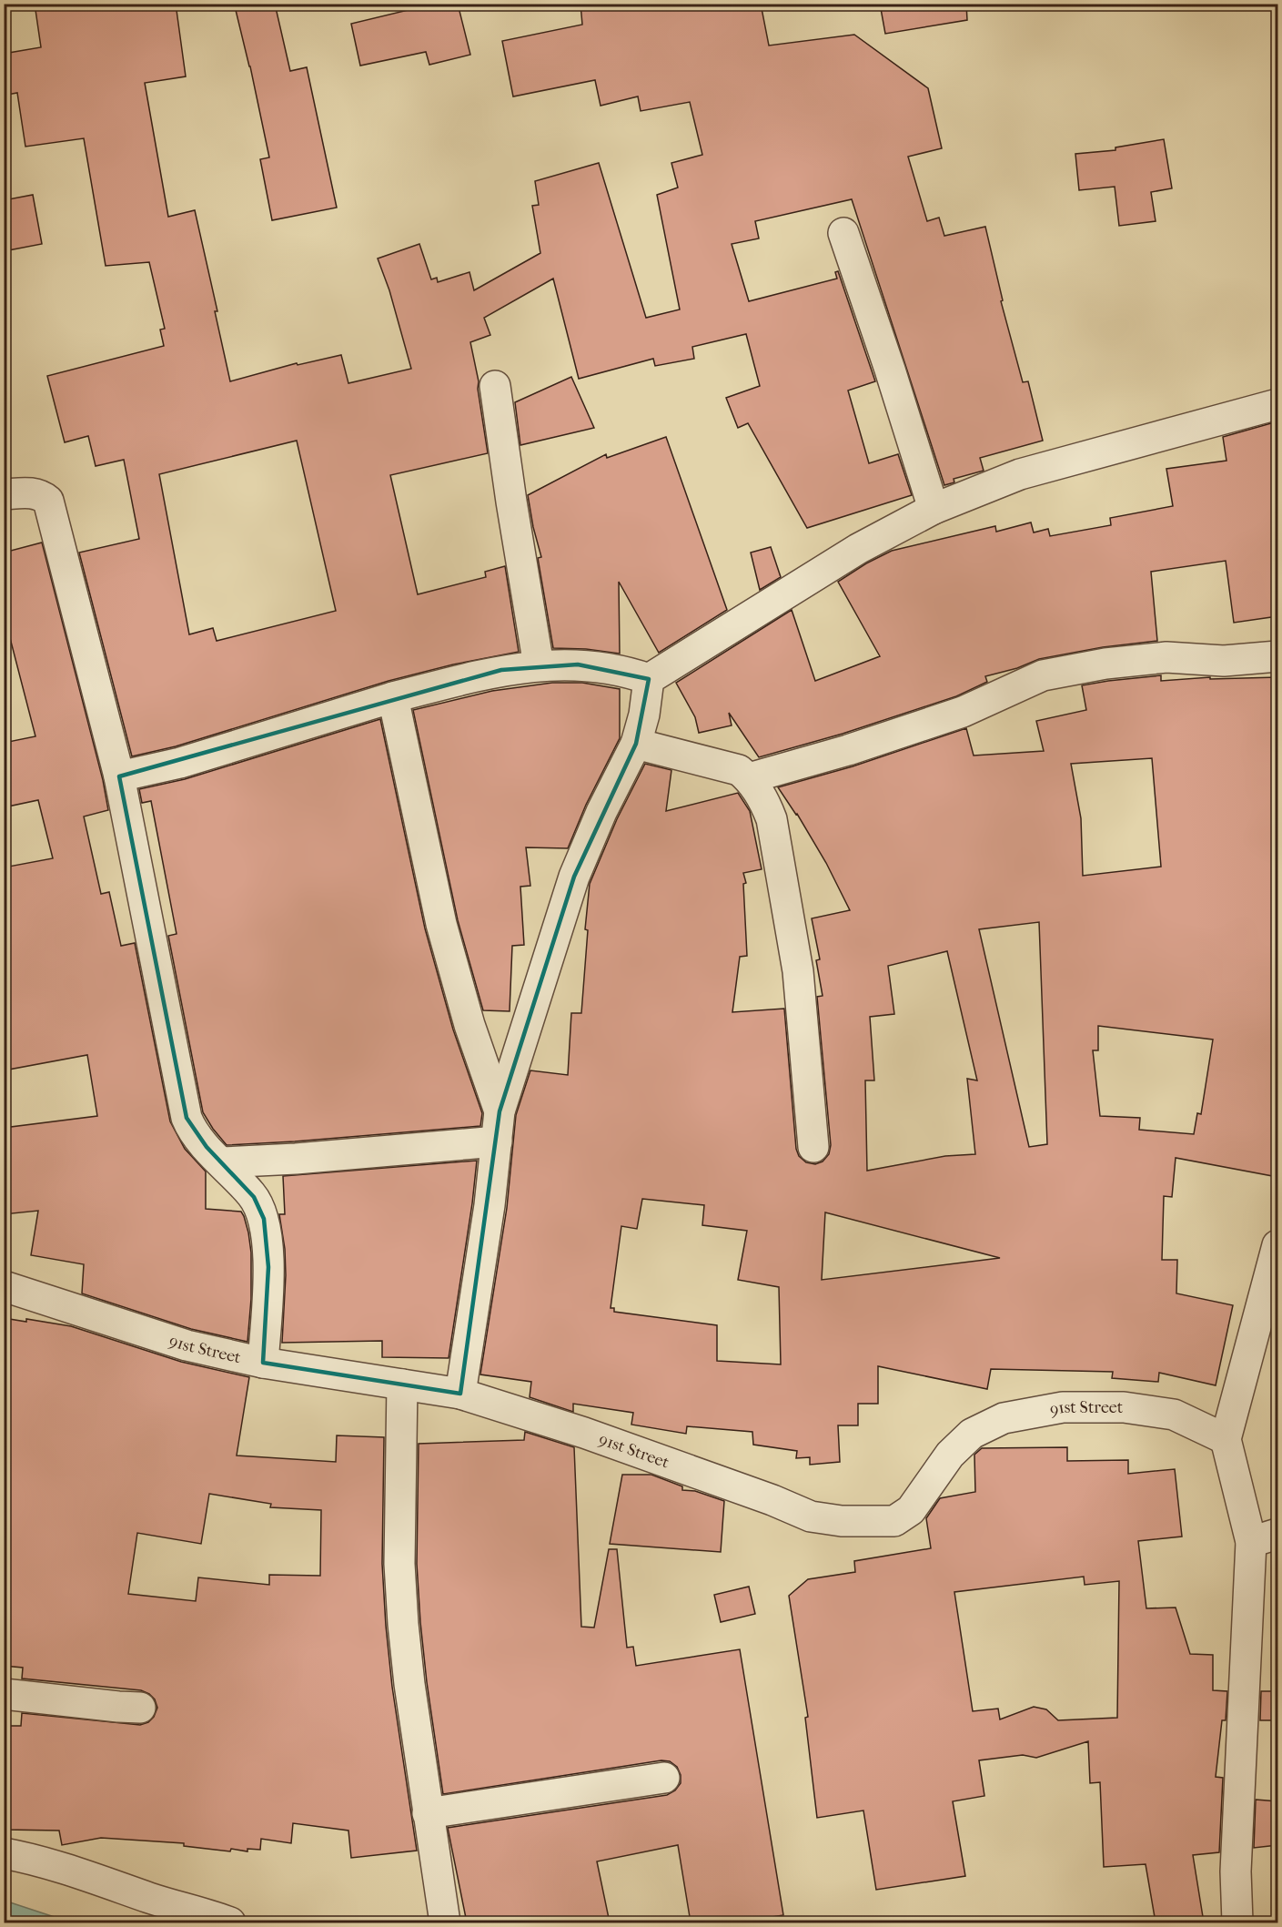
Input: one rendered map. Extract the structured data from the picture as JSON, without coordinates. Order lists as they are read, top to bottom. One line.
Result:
{"streets":{"street":["91st Street"]}}
